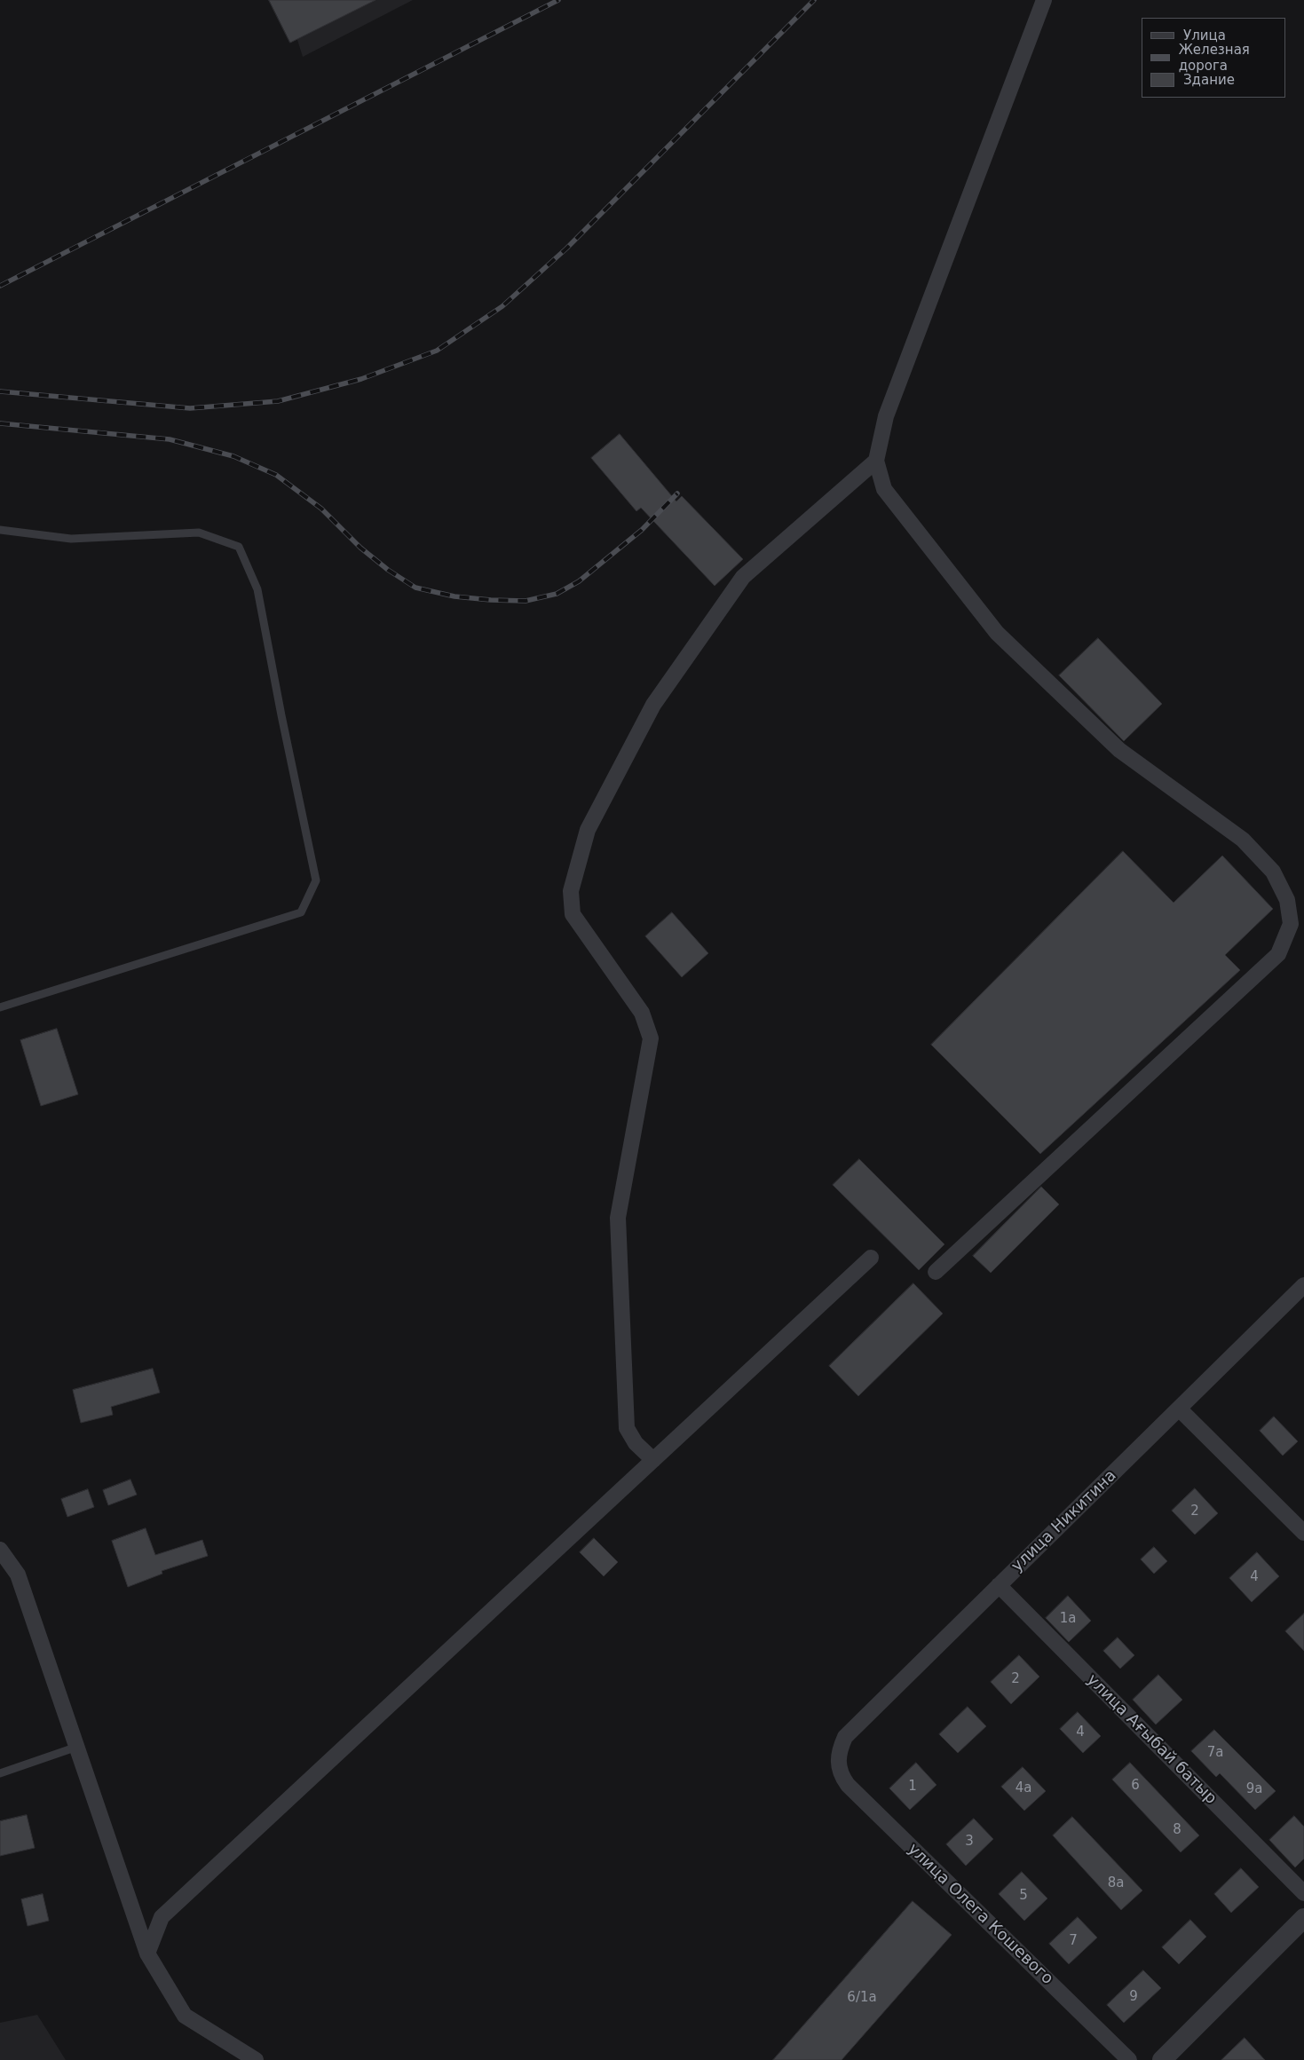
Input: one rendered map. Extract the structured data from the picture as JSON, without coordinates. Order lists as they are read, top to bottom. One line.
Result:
{"streets":{"street":["улица Никитина","улица Ағыбай батыр","улица Олега Кошевого"]},"crossings":[["улица Никитина","улица Ағыбай батыр"],["улица Никитина","улица Олега Кошевого"]],"house_numbers":["2","4","1а","2","4","7а","6","1","4а","9а","8","3","8а","5","7","9","6/1а"],"legend":["Улица","Железная дорога","Здание"]}
